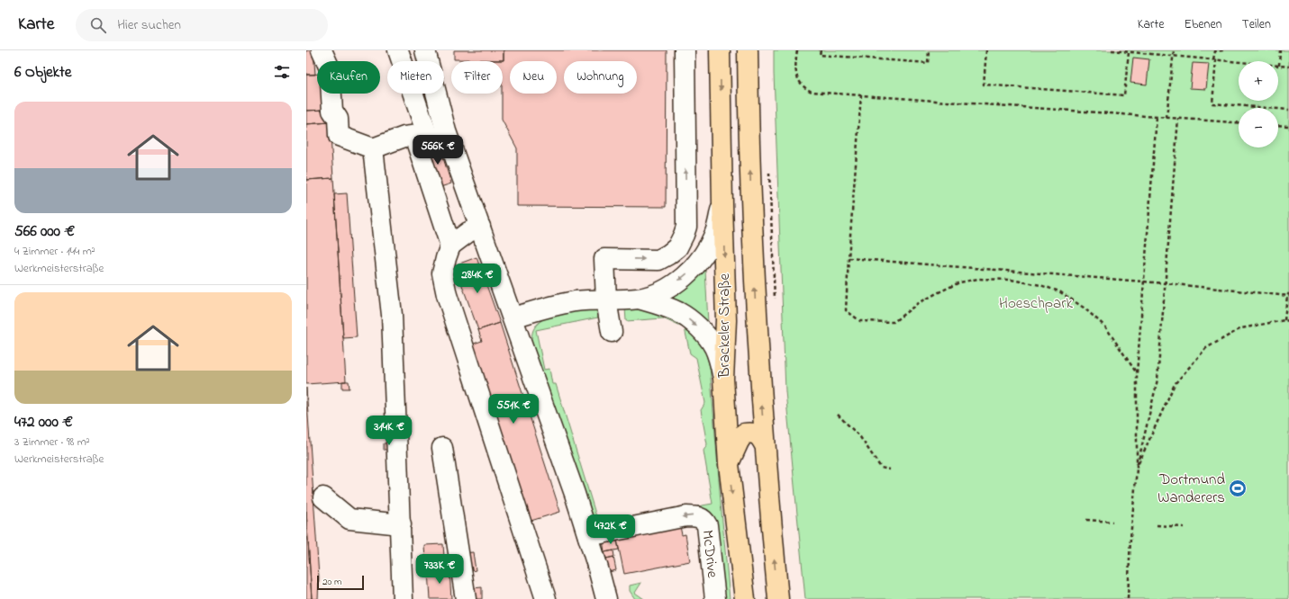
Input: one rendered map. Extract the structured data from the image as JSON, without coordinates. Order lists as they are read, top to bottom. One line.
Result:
{"streets":{"highway":["Brackeler Straße"],"street":["McDrive"]},"parks":["Hoeschpark"],"places":{"sports":["Dortmund Wanderers"]},"scale_bar":"20 m","page":{"header":"Karte","search":"Hier suchen","nav":["Karte","Ebenen","Teilen"],"heading":"6 Objekte","map_buttons":["+","−"],"chip":["Kaufen","Mieten","Filter","Neu","Wohnung"],"list":[{"name":"566 000 €","note":"4 Zimmer · 144 m² · Werkmeisterstraße"},{"name":"472 000 €","note":"3 Zimmer · 98 m² · Werkmeisterstraße"}],"price":["566K €","284K €","551K €","314K €","472K €","733K €"],"scale":"20 m"}}
